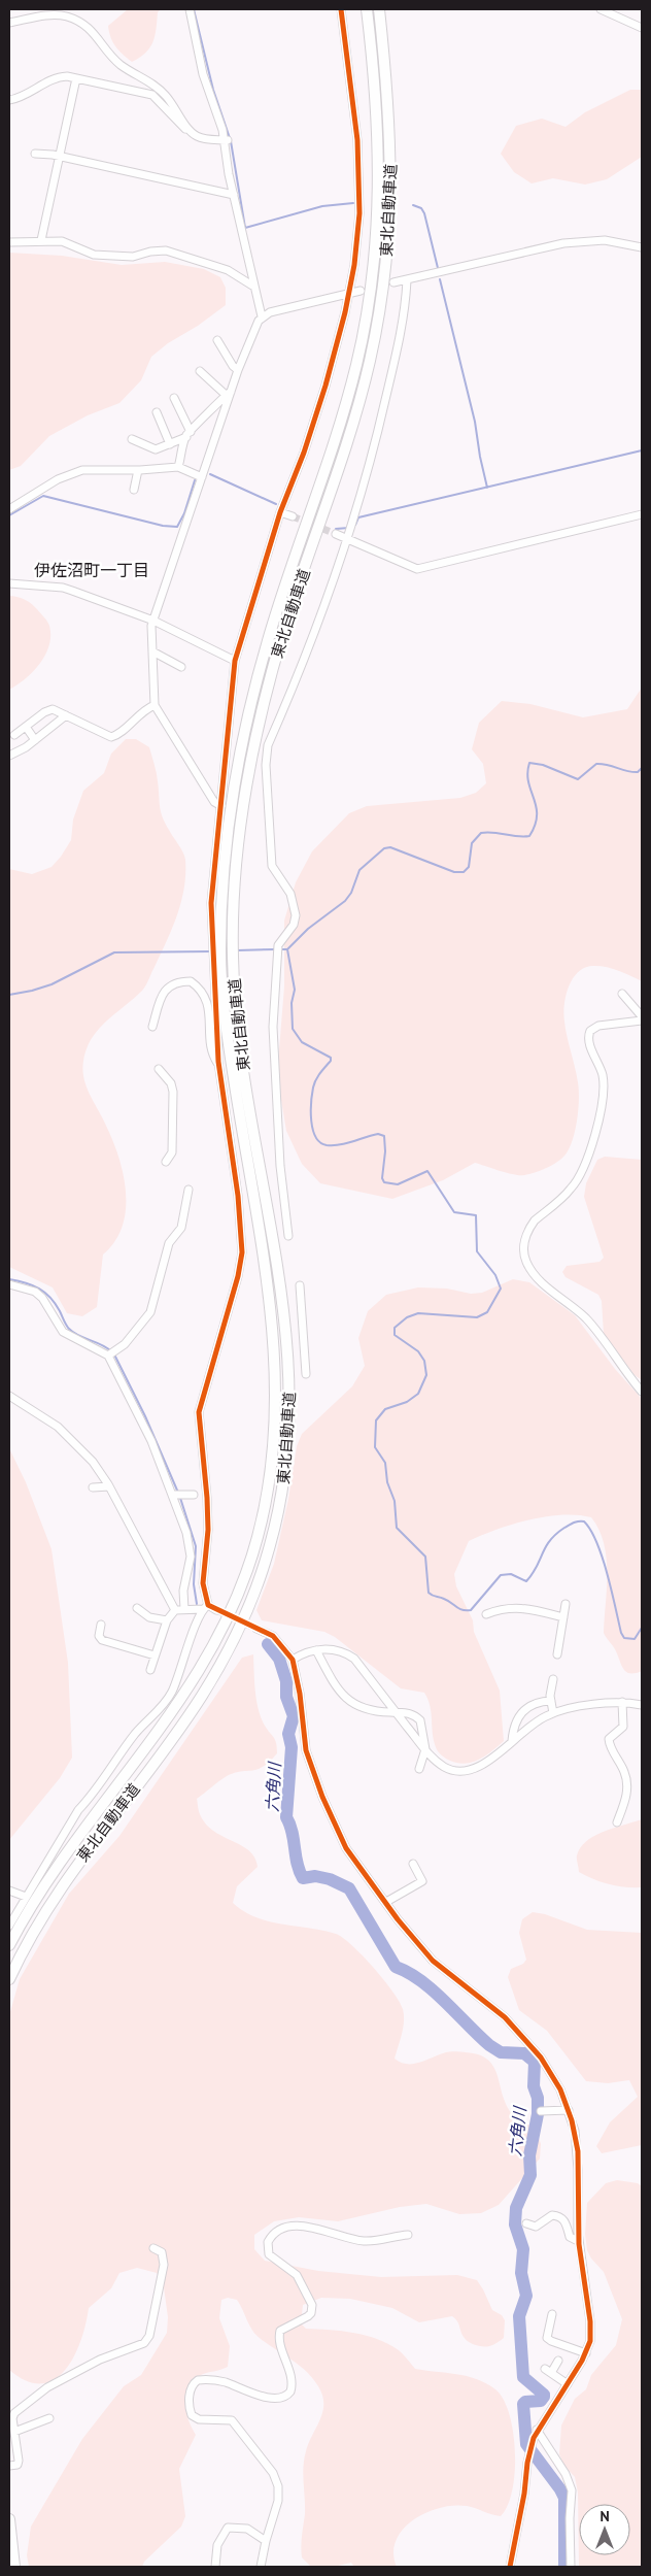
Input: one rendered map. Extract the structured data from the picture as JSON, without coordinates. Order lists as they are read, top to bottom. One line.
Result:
{"streets":{"highway":["東北自動車道"]},"districts":["伊佐沼町一丁目"],"water":["六角川"],"north":"top"}
